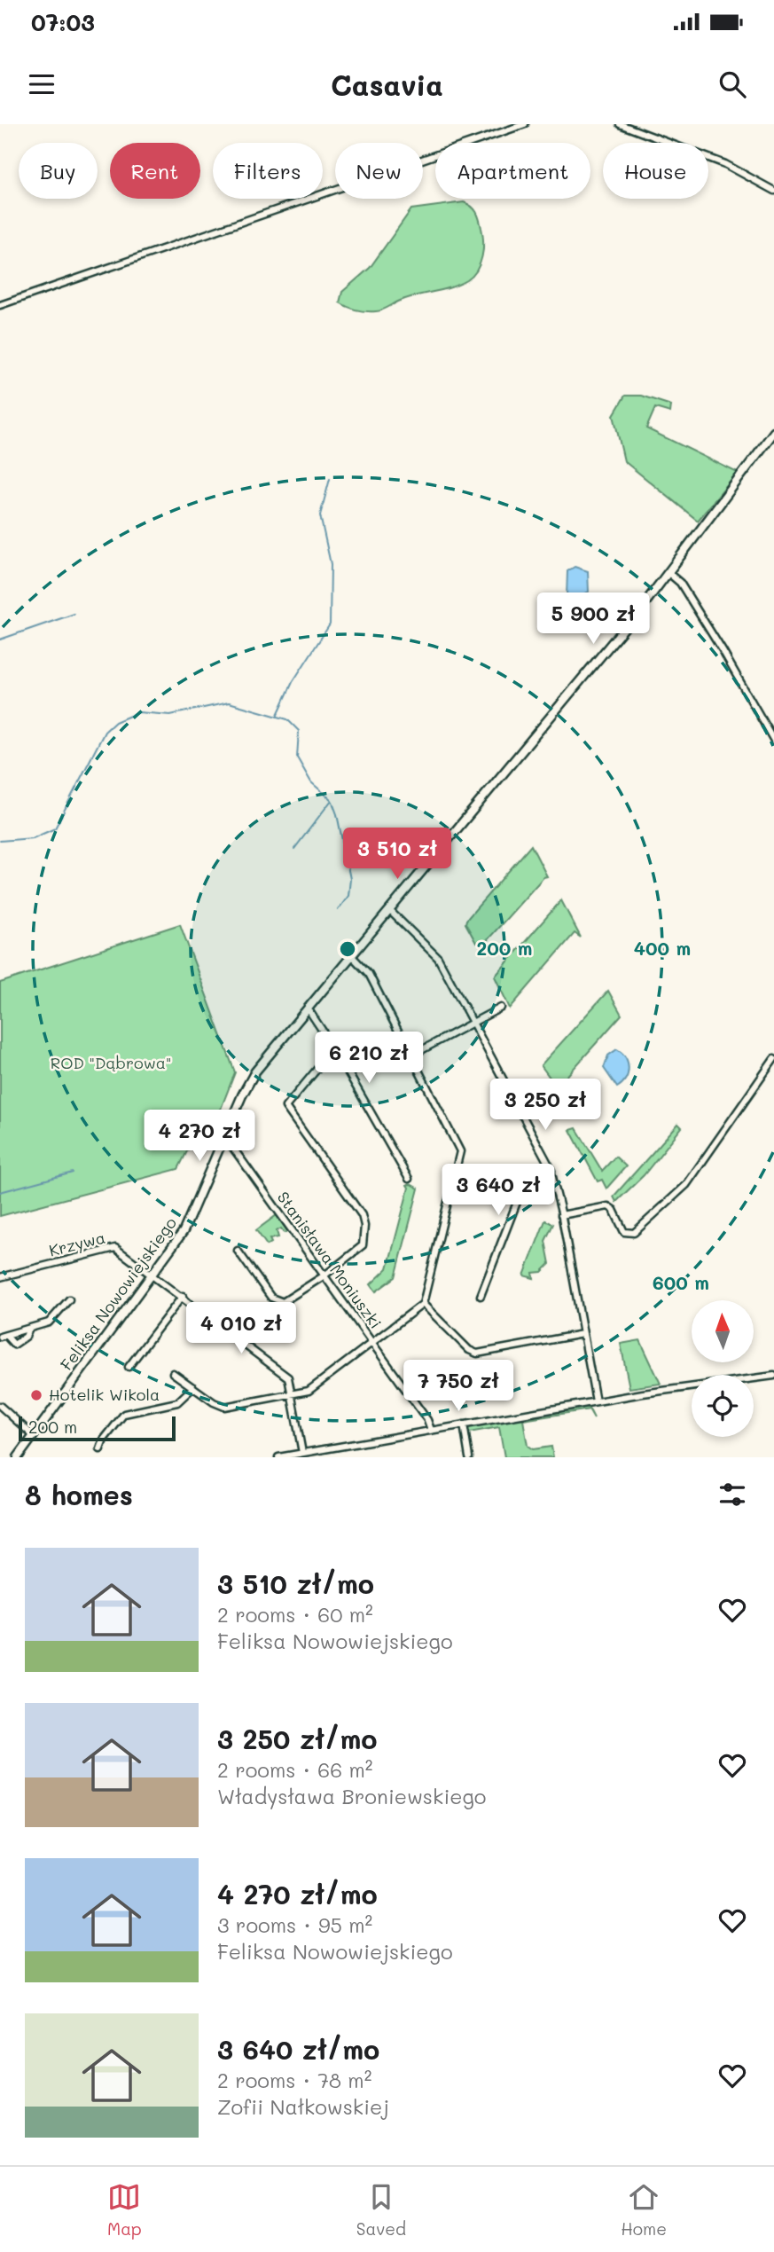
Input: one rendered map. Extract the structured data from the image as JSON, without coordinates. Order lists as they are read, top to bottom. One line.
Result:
{"streets":{"street":["Krzywa","Stanisława Moniuszki","Feliksa Nowowiejskiego"]},"crossings":[["Krzywa","Feliksa Nowowiejskiego"],["Stanisława Moniuszki","Feliksa Nowowiejskiego"]],"parks":["ROD \"Dąbrowa\""],"places":["Hotelik Wikola"],"scale_bar":"200 m","north":"top","page":{"status":"07:03","header":"Casavia","chip":["Buy","Rent","Filters","New","Apartment","House"],"price":["5 900 zł","3 510 zł","6 210 zł","3 250 zł","4 270 zł","3 640 zł","4 010 zł","7 750 zł"],"scale":"200 m","heading":"8 homes","list":[{"name":"3 510 zł/mo","note":"2 rooms · 60 m² · Feliksa Nowowiejskiego"},{"name":"3 250 zł/mo","note":"2 rooms · 66 m² · Władysława Broniewskiego"},{"name":"4 270 zł/mo","note":"3 rooms · 95 m² · Feliksa Nowowiejskiego"},{"name":"3 640 zł/mo","note":"2 rooms · 78 m² · Zofii Nałkowskiej"}],"tabs":["Map","Saved","Home"]},"rings":["200 m","400 m","600 m"]}
